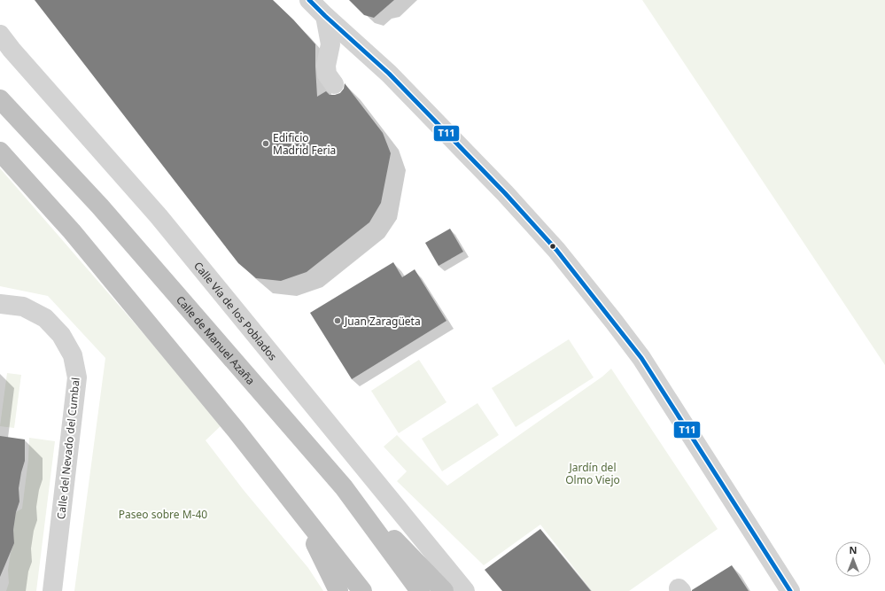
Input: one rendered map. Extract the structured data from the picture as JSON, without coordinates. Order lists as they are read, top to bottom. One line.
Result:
{"streets":{"highway":["Calle de Manuel Azaña"],"street":["Calle Vía de los Poblados","Calle del Nevado del Cumbal"]},"parks":["Jardín del Olmo Viejo","Paseo sobre M-40"],"places":["Edificio Madrid Feria","Juan Zaragüeta"],"lines":["transit line T11"],"north":"top"}
